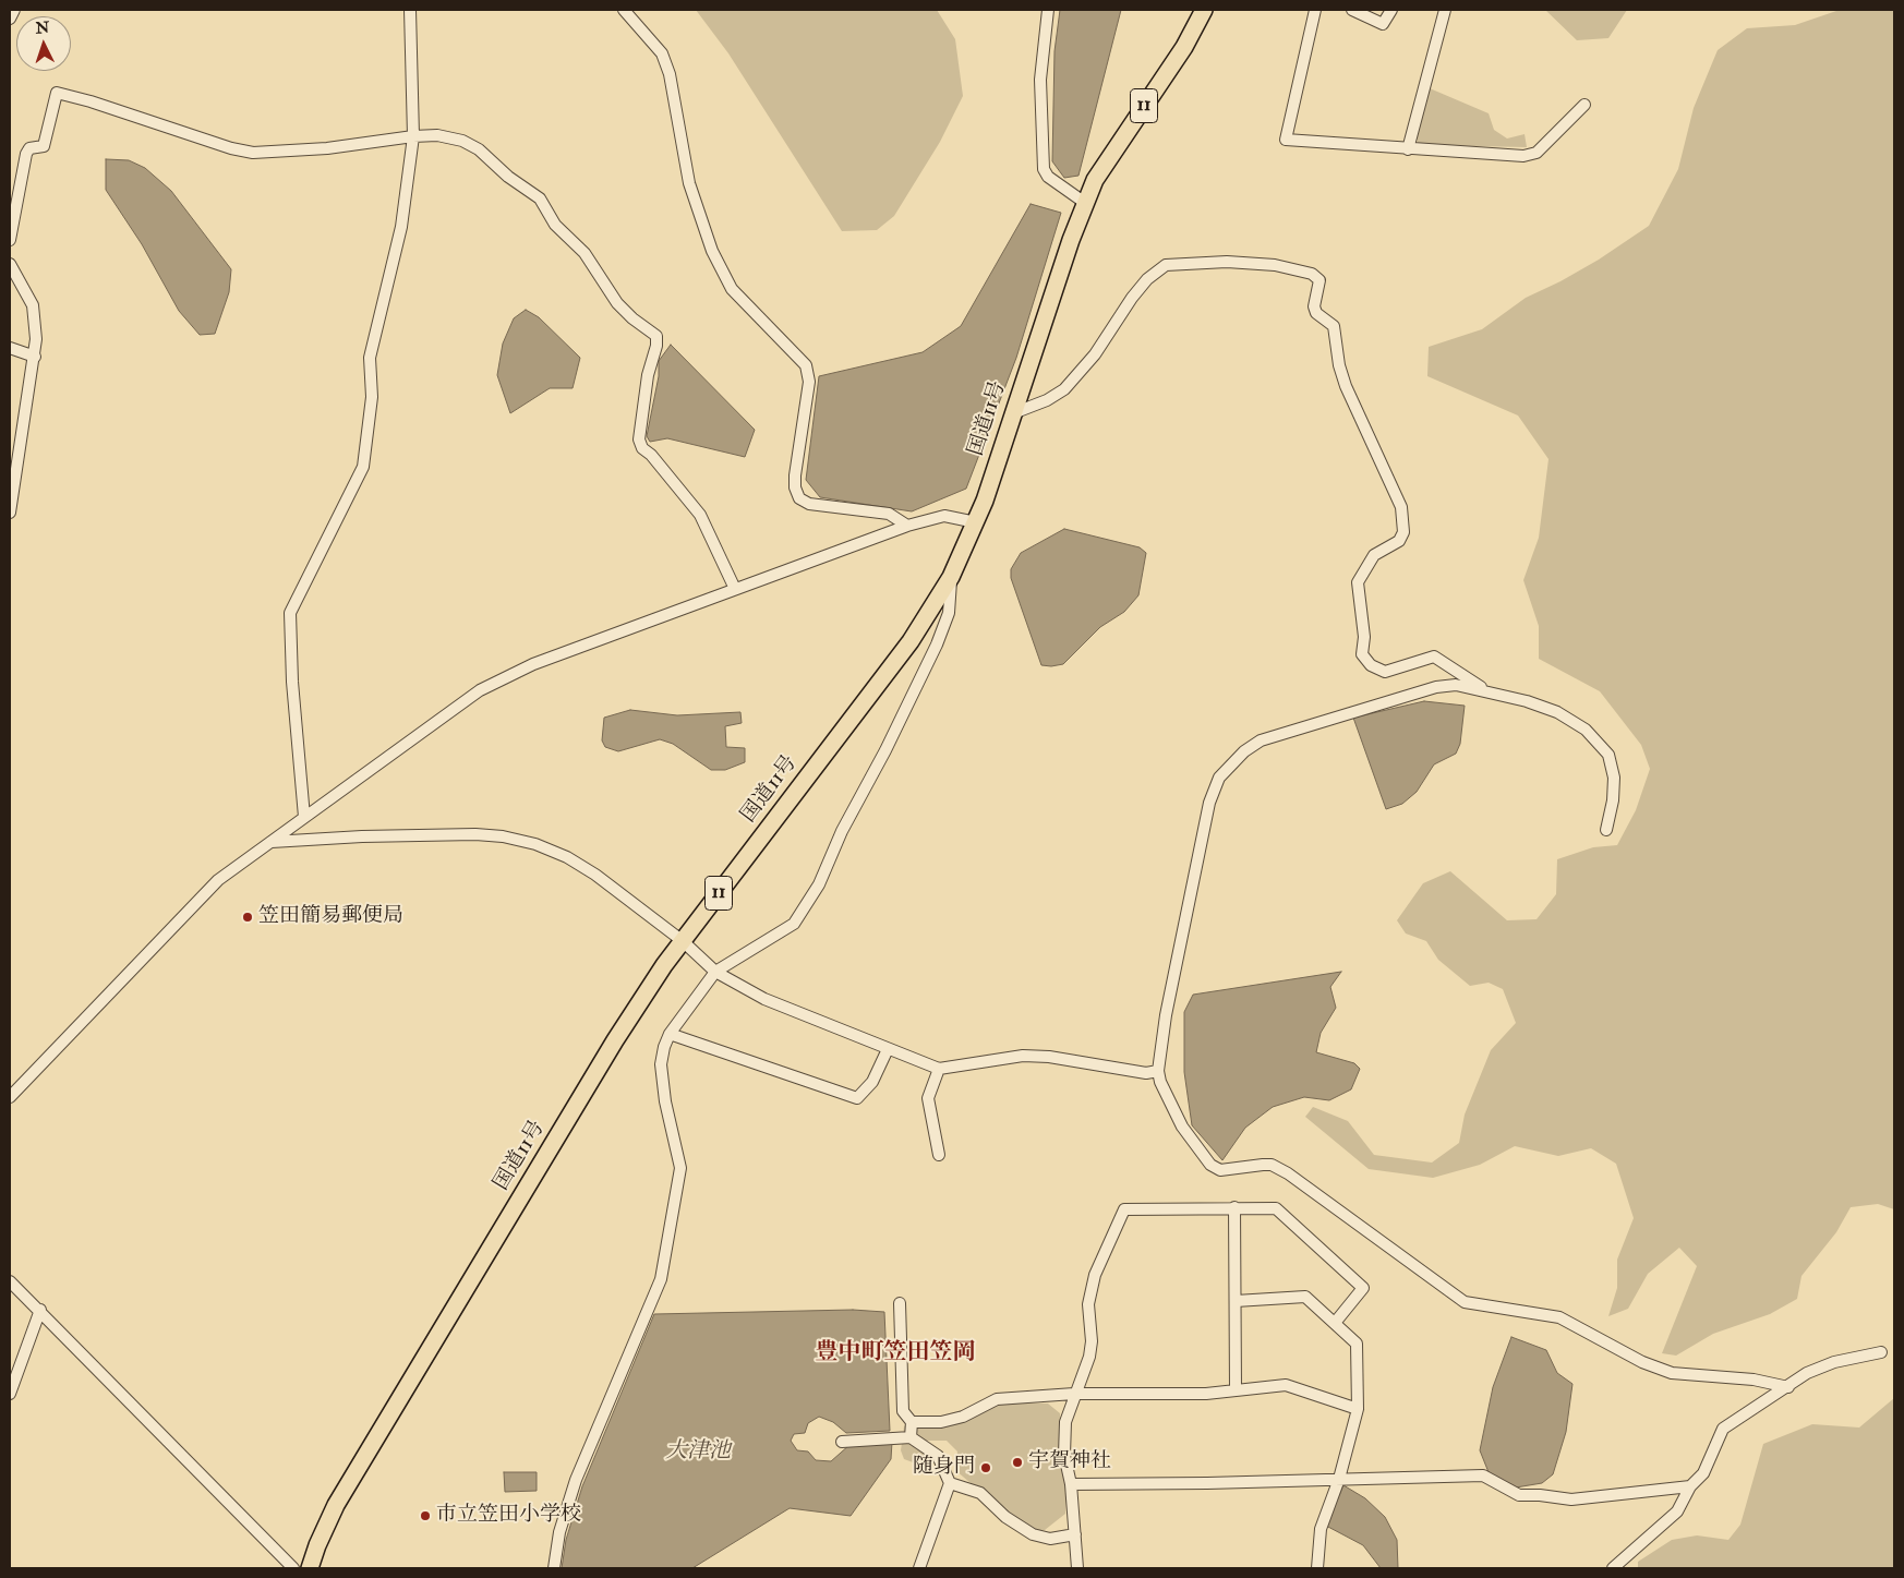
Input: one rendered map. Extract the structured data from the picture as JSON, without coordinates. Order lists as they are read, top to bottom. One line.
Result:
{"streets":{"highway":["11","国道11号"]},"districts":["豊中町笠田笠岡"],"water":["大津池"],"places":["笠田簡易郵便局","宇賀神社","随身門","市立笠田小学校"],"north":"top"}
